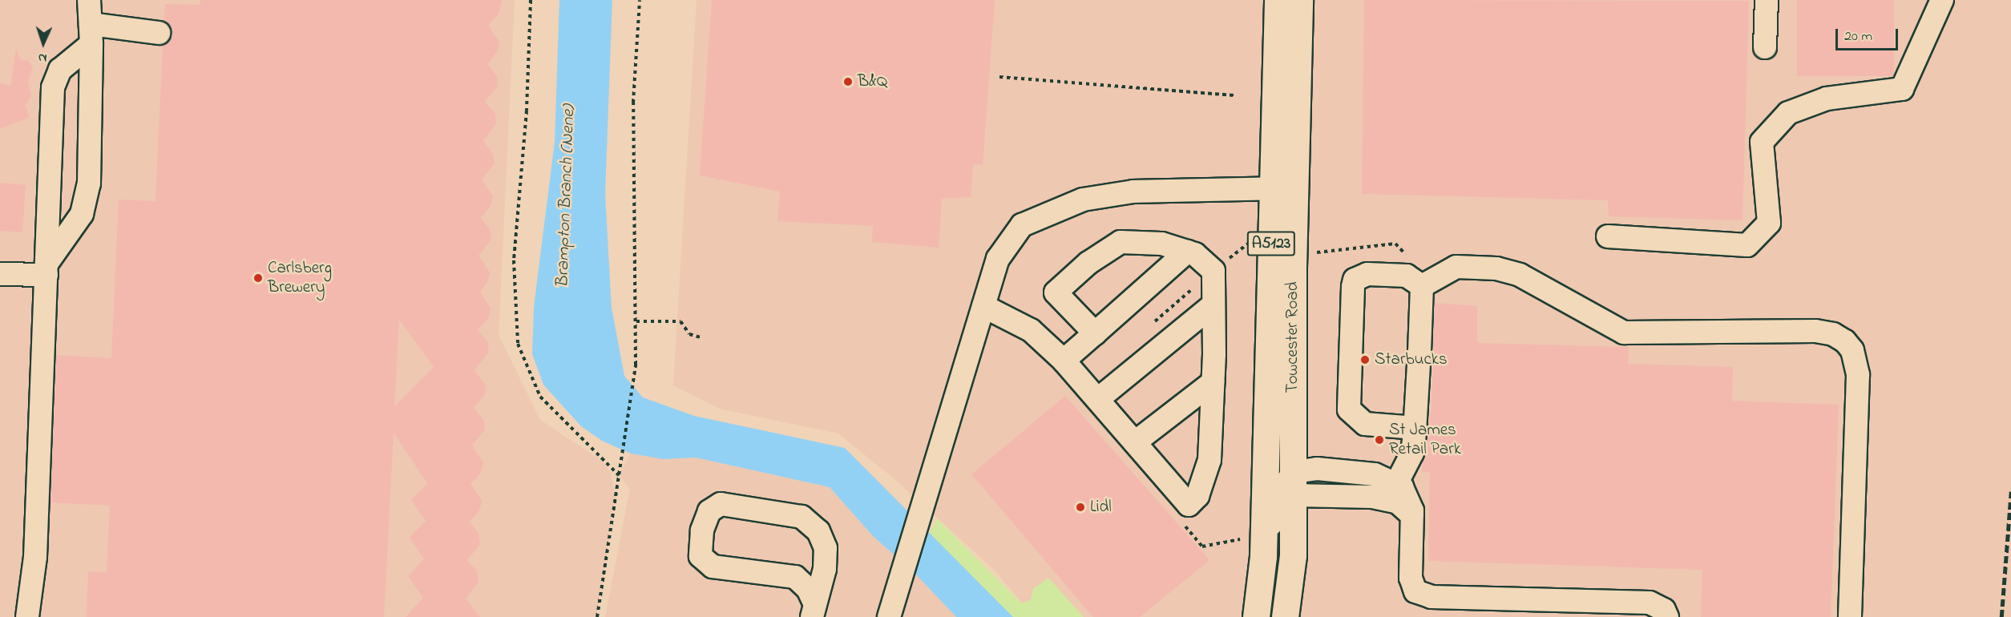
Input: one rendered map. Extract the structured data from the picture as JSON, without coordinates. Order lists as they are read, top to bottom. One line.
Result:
{"streets":{"main road":["A5123","Towcester Road"]},"water":["Brampton Branch (Nene)"],"places":["B&Q","Carlsberg Brewery","Starbucks","St James Retail Park","Lidl"],"scale_bar":"20 m","north":"bottom"}
